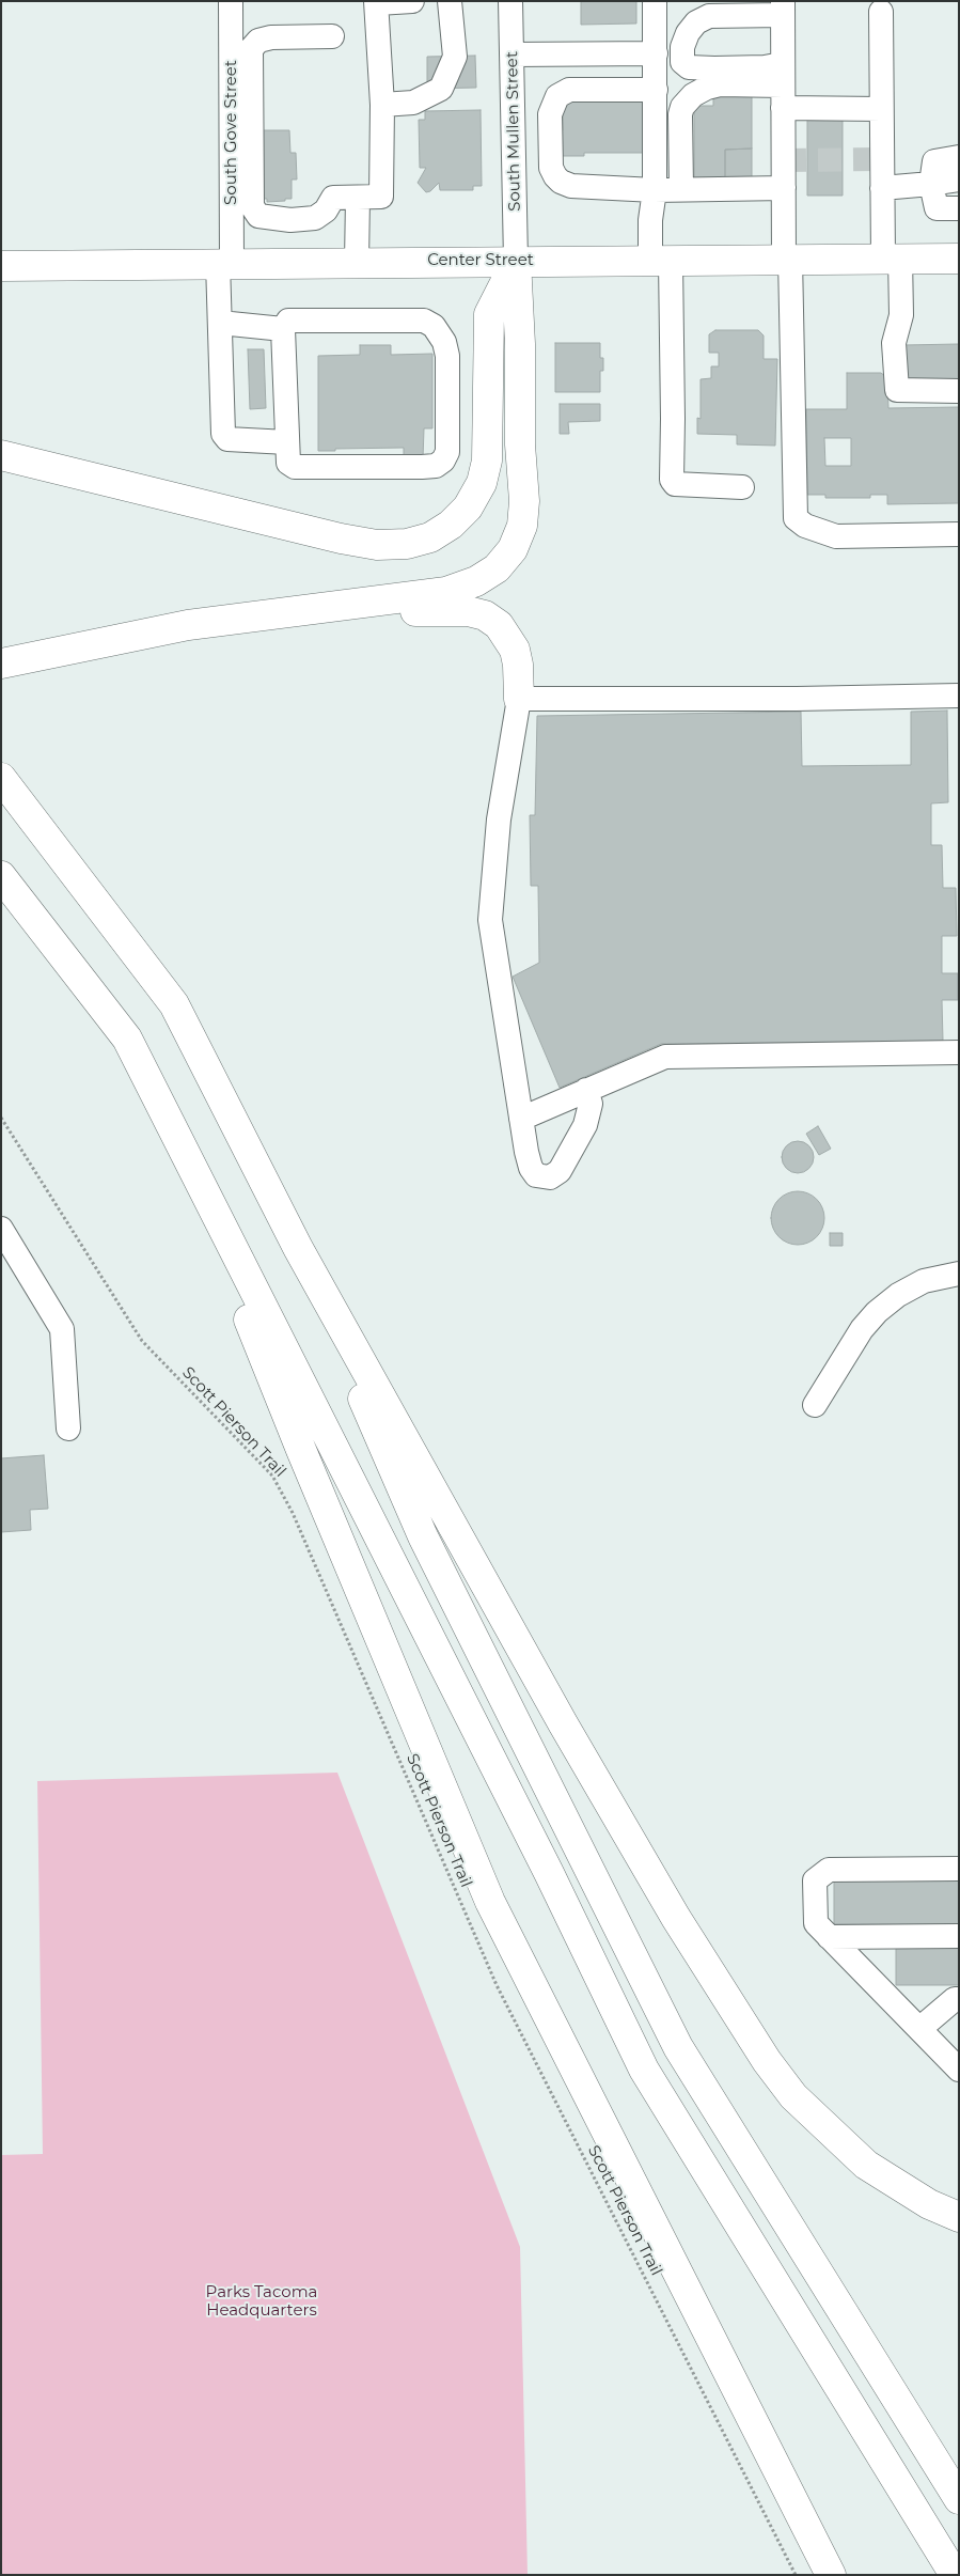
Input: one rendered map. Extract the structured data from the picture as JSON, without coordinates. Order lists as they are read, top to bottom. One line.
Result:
{"streets":{"main road":["Center Street"],"street":["South Mullen Street","South Gove Street"],"path":["Scott Pierson Trail"]},"crossings":[["South Mullen Street","Center Street"],["South Gove Street","Center Street"]],"parks":["Parks Tacoma Headquarters"]}
